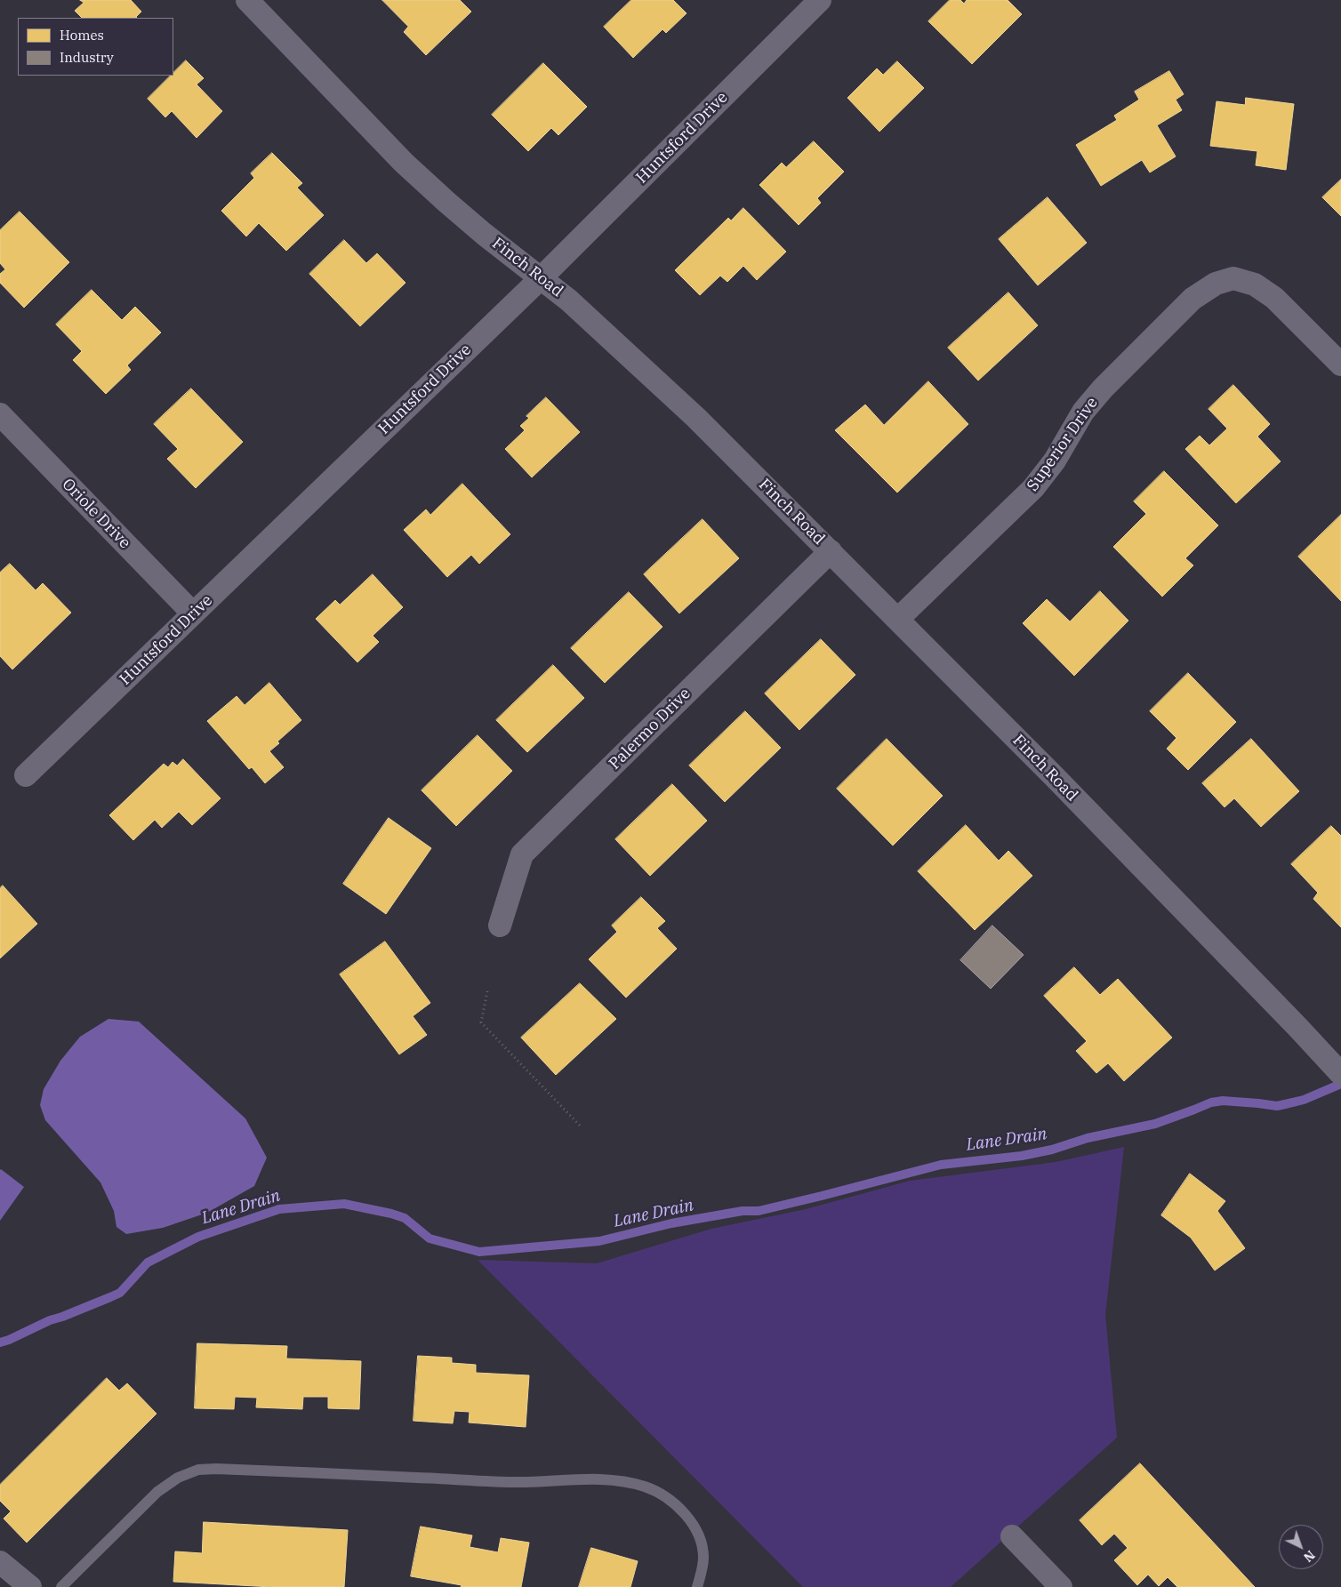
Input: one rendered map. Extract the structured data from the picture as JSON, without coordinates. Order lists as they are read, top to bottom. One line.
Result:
{"streets":{"street":["Huntsford Drive","Finch Road","Superior Drive","Oriole Drive","Palermo Drive"]},"crossings":[["Huntsford Drive","Finch Road"],["Huntsford Drive","Oriole Drive"],["Finch Road","Superior Drive"],["Finch Road","Palermo Drive"]],"water":["Lane Drain"],"legend":["Homes","Industry"],"north":"bottom right"}
